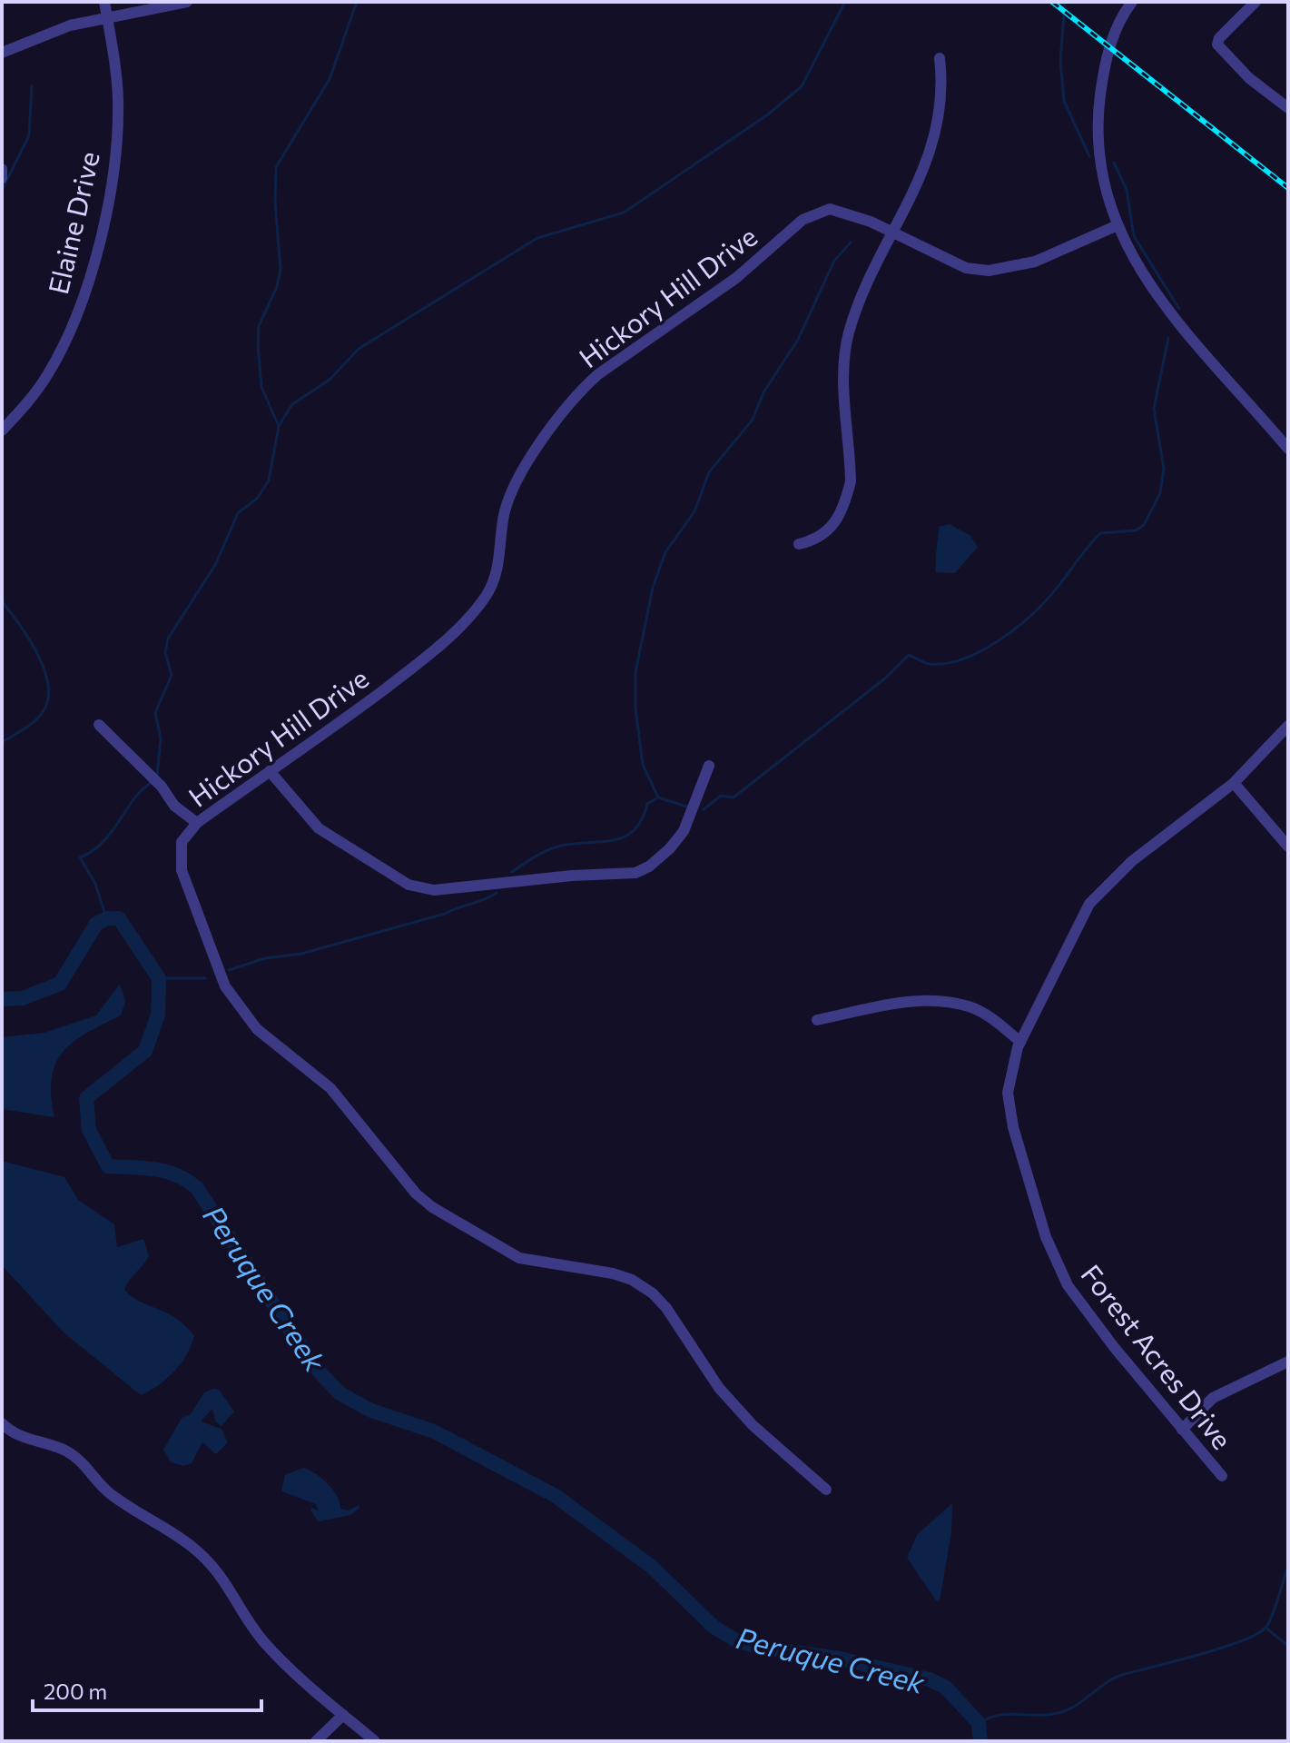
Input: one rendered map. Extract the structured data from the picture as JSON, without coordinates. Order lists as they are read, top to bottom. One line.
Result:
{"streets":{"street":["Elaine Drive","Hickory Hill Drive","Forest Acres Drive"]},"water":["Peruque Creek"],"scale_bar":"200 m"}
